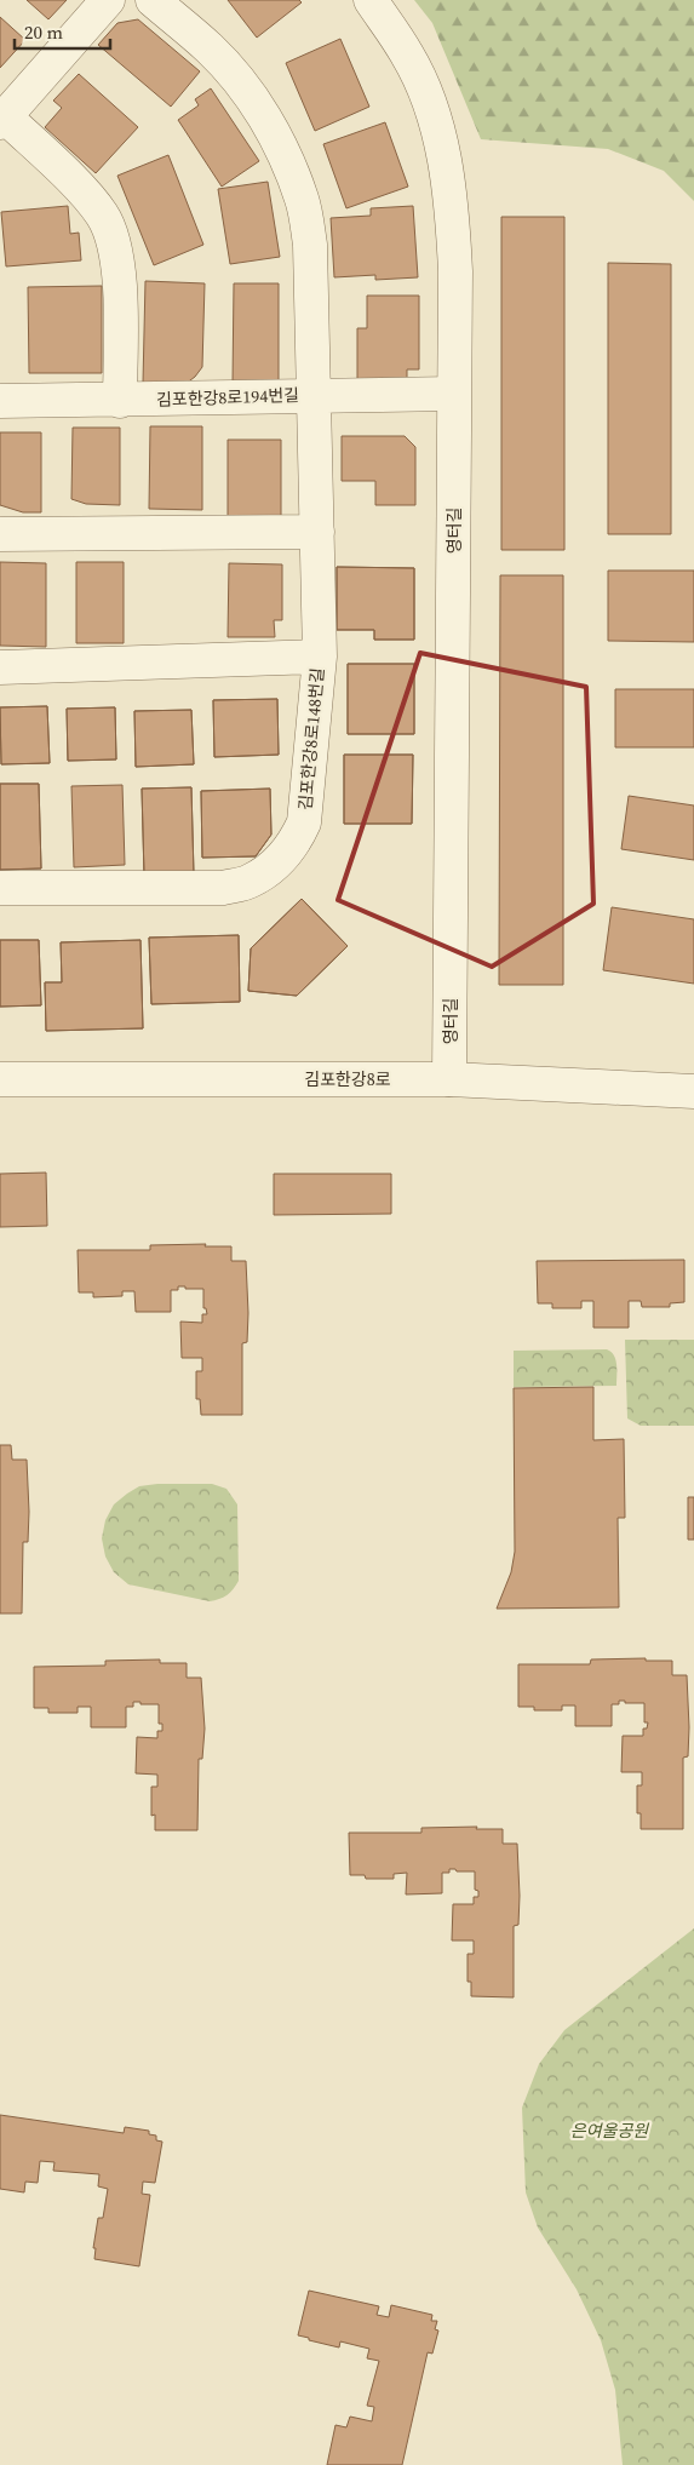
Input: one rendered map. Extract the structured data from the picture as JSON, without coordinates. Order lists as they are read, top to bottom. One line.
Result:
{"streets":{"street":["김포한강8로194번길","영터길","김포한강8로148번길","김포한강8로"]},"crossings":[["김포한강8로194번길","영터길"],["김포한강8로194번길","김포한강8로148번길"],["영터길","김포한강8로"]],"parks":["은여울공원"],"scale_bar":"20 m"}
